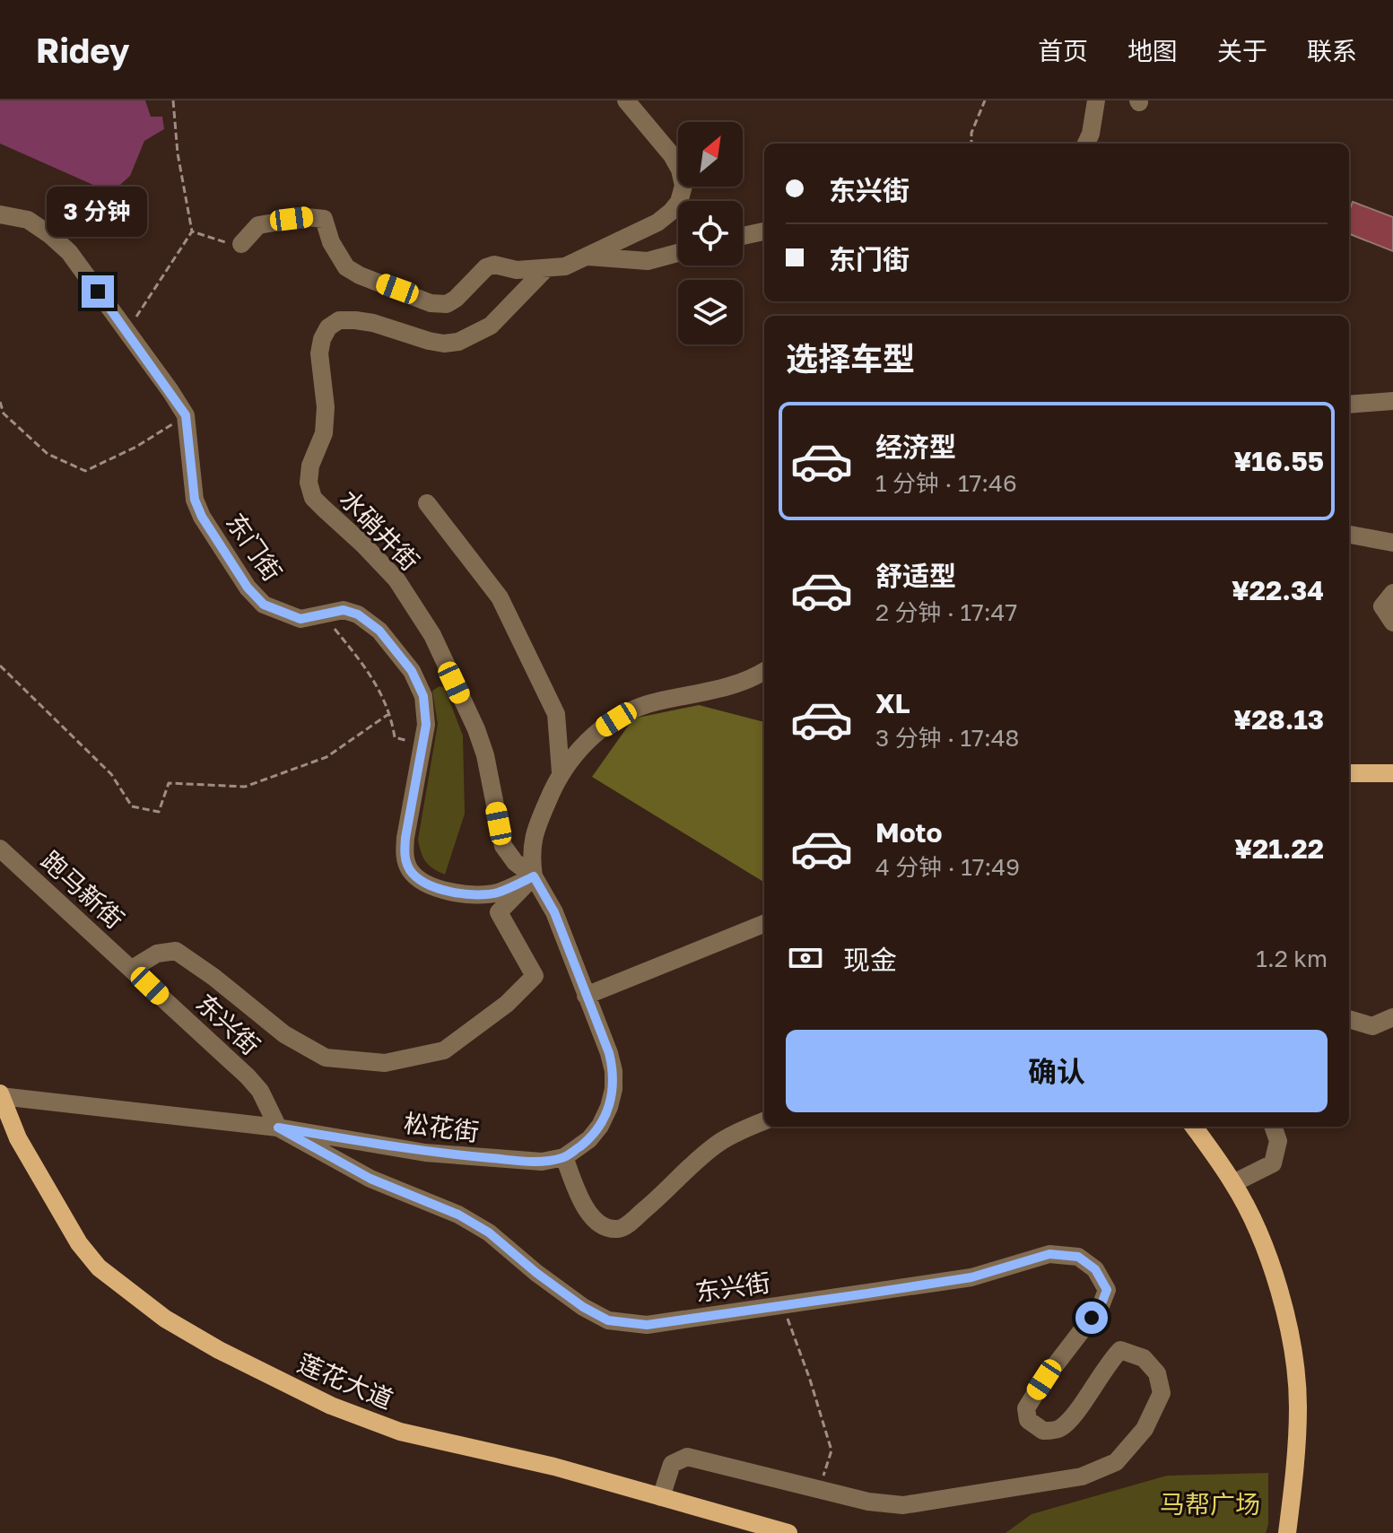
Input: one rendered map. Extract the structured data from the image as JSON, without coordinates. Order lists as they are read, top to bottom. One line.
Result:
{"streets":{"main road":["莲花大道"],"street":["水硝井街","东门街","跑马新街","东兴街","松花街"]},"crossings":[["水硝井街","东门街"],["水硝井街","东兴街"],["东门街","东兴街"],["跑马新街","东兴街"],["东兴街","松花街"],["东兴街","莲花大道"],["松花街","莲花大道"]],"parks":["马帮广场"],"north":"top right","page":{"header":"Ridey","nav":["首页","地图","关于","联系"],"banner":["东兴街","东门街"],"bubble":"3 分钟","heading":"选择车型","list":[{"name":"经济型","note":"1 分钟 · 17:46","value":"¥16.55"},{"name":"舒适型","note":"2 分钟 · 17:47","value":"¥22.34"},{"name":"XL","note":"3 分钟 · 17:48","value":"¥28.13"},{"name":"Moto","note":"4 分钟 · 17:49","value":"¥21.22"}],"pay":["现金","1.2 km"],"buttons":"确认"}}
